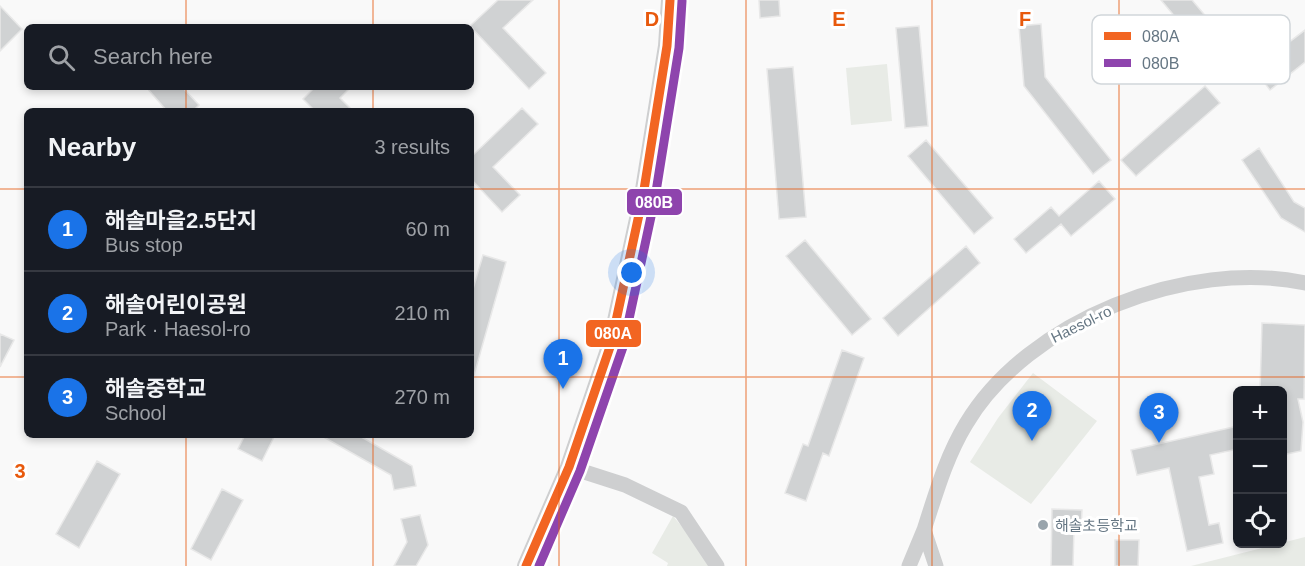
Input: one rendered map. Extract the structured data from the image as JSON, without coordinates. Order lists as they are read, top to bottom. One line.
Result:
{"streets":{"street":["Haesol-ro"]},"places":["해솔초등학교"],"lines":["transit line 080A","transit line 080B"],"legend":["080A","080B"],"page":{"search":"Search here","heading":["Nearby","3 results"],"list":[{"mark":"1","name":"해솔마을2.5단지","note":"Bus stop","value":"60 m"},{"mark":"2","name":"해솔어린이공원","note":"Park · Haesol-ro","value":"210 m"},{"mark":"3","name":"해솔중학교","note":"School","value":"270 m"}],"pins":["1","2","3"],"map_buttons":["+","−"]},"grid":{"columns":["D","E","F"],"rows":["3"]}}
